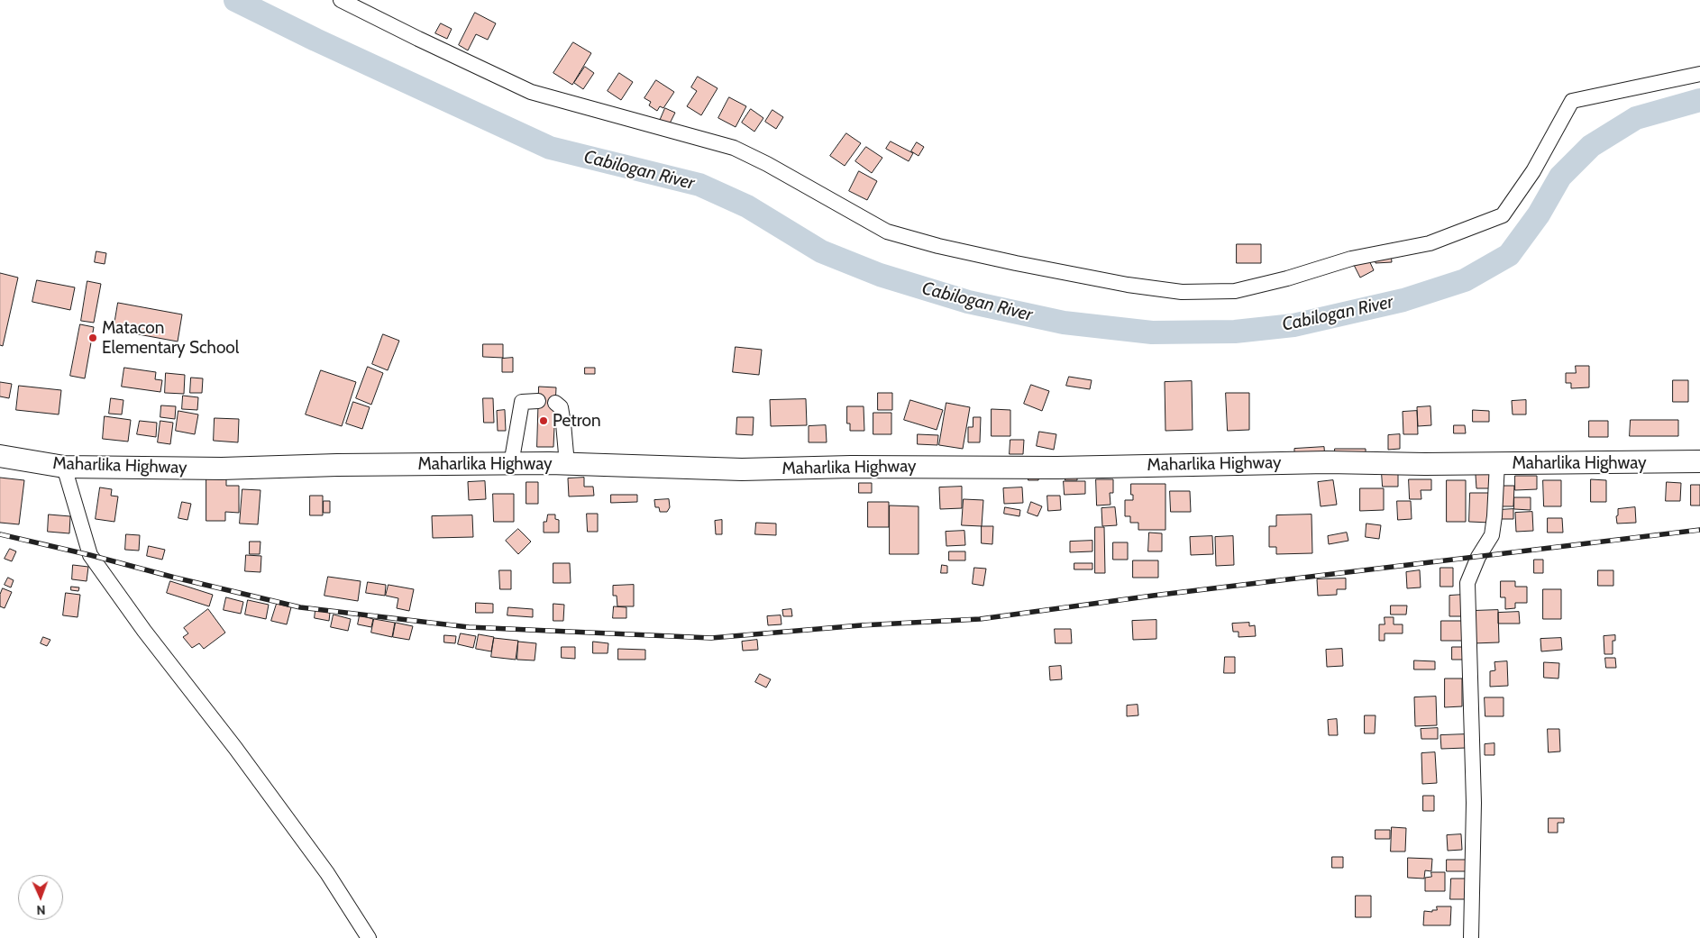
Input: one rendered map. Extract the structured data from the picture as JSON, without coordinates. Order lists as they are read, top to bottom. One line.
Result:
{"streets":{"highway":["Maharlika Highway"]},"water":["Cabilogan River"],"places":["Matacon Elementary School","Petron"],"north":"bottom"}
